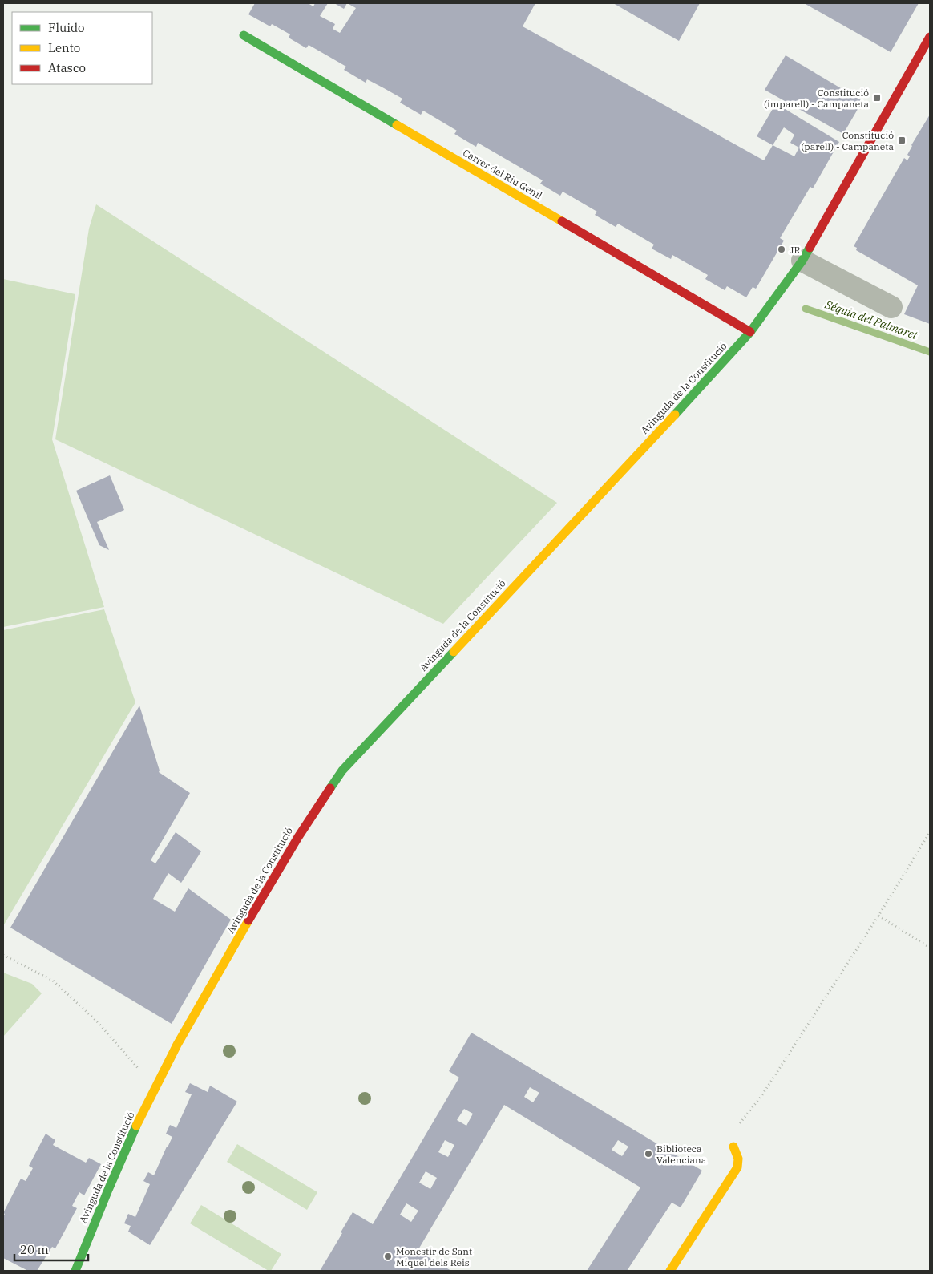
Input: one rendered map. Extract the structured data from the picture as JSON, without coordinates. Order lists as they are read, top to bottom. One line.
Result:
{"streets":{"main road":["Carrer del Riu Genil","Avinguda de la Constitució"]},"crossings":[["Carrer del Riu Genil","Avinguda de la Constitució"]],"water":["Séquia del Palmaret"],"places":{"transit":["Constitució (imparell) - Campaneta","Constitució (parell) - Campaneta"],"other":["JR","Biblioteca Valenciana","Monestir de Sant Miquel dels Reis"]},"legend":["Fluido","Lento","Atasco"],"scale_bar":"20 m"}
